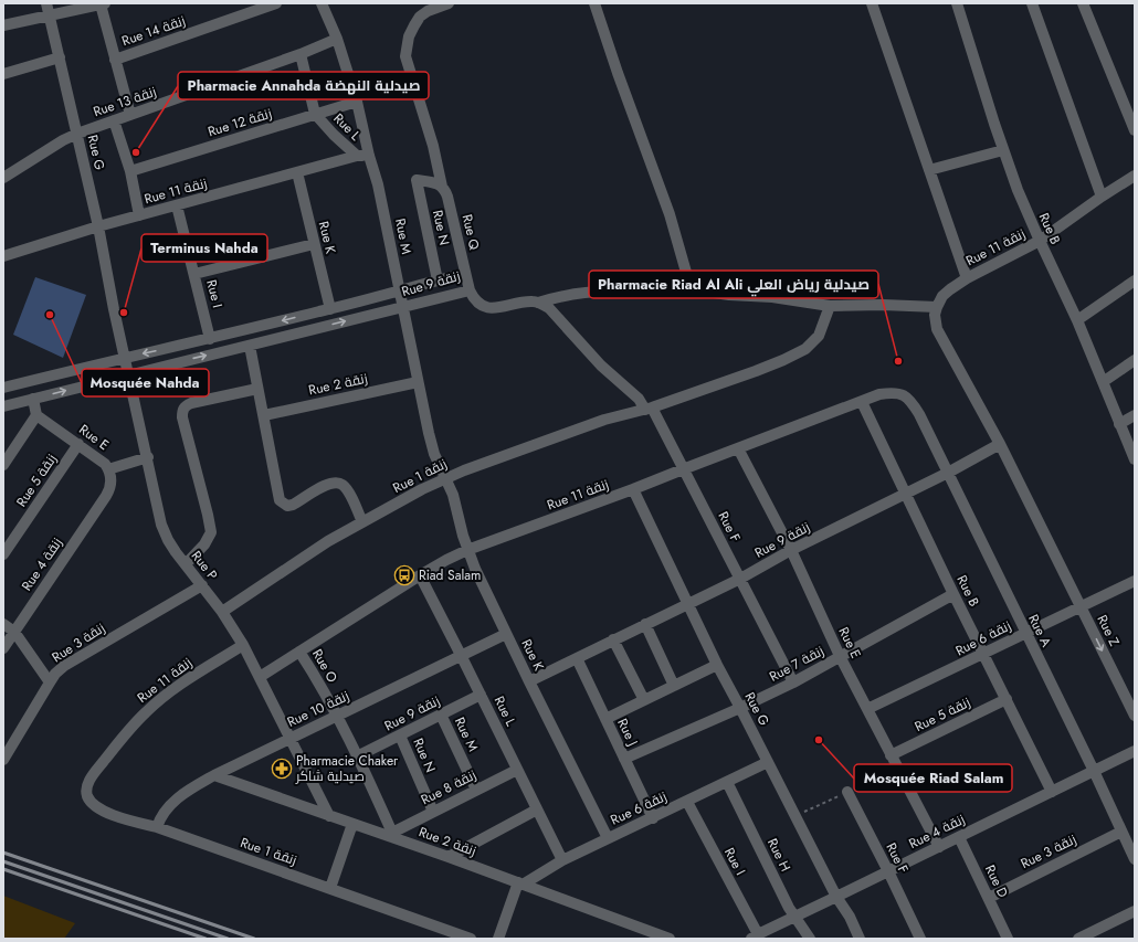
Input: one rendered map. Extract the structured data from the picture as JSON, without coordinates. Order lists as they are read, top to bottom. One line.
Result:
{"streets":{"street":["Rue 14 زنقة","Rue 13 زنقة","Rue 12 زنقة","Rue L","Rue G","Rue 11 زنقة","Rue N","Rue B","Rue Q","Rue M","Rue K","Rue 9 زنقة","Rue I","Rue 2 زنقة","Rue E","Rue 1 زنقة","Rue 5 زنقة","Rue F","Rue 4 زنقة","Rue P","Rue A","Rue Z","Rue 6 زنقة","Rue 3 زنقة","Rue 7 زنقة","Rue O","Rue 10 زنقة","Rue J","Rue 8 زنقة","Rue H","Rue D"]},"crossings":[["Rue 13 زنقة","Rue L"],["Rue 13 زنقة","Rue G"],["Rue 13 زنقة","Rue M"],["Rue 12 زنقة","Rue L"],["Rue 12 زنقة","Rue M"],["Rue L","Rue 11 زنقة"],["Rue L","Rue M"],["Rue L","Rue 9 زنقة"],["Rue L","Rue 6 زنقة"],["Rue L","Rue 10 زنقة"],["Rue L","Rue 8 زنقة"],["Rue G","Rue 11 زنقة"],["Rue G","Rue 9 زنقة"],["Rue G","Rue 4 زنقة"],["Rue G","Rue P"],["Rue G","Rue 6 زنقة"],["Rue G","Rue 7 زنقة"],["Rue 11 زنقة","Rue B"],["Rue 11 زنقة","Rue K"],["Rue 11 زنقة","Rue I"],["Rue 11 زنقة","Rue E"],["Rue 11 زنقة","Rue 1 زنقة"],["Rue 11 زنقة","Rue F"],["Rue 11 زنقة","Rue P"],["Rue 11 زنقة","Rue A"],["Rue 11 زنقة","Rue O"],["Rue N","Rue Q"],["Rue N","Rue 9 زنقة"],["Rue N","Rue 8 زنقة"],["Rue B","Rue 9 زنقة"],["Rue B","Rue 5 زنقة"],["Rue B","Rue 4 زنقة"],["Rue B","Rue 6 زنقة"],["Rue B","Rue 7 زنقة"],["Rue Q","Rue 9 زنقة"],["Rue M","Rue K"],["Rue M","Rue 9 زنقة"],["Rue M","Rue 2 زنقة"],["Rue M","Rue 1 زنقة"],["Rue M","Rue 8 زنقة"],["Rue K","Rue 9 زنقة"],["Rue K","Rue 1 زنقة"],["Rue K","Rue 6 زنقة"],["Rue K","Rue 10 زنقة"],["Rue 9 زنقة","Rue I"],["Rue 9 زنقة","Rue E"],["Rue 9 زنقة","Rue F"],["Rue 9 زنقة","Rue P"],["Rue 9 زنقة","Rue A"],["Rue 9 زنقة","Rue O"],["Rue 9 زنقة","Rue J"],["Rue I","Rue 4 زنقة"],["Rue I","Rue 6 زنقة"],["Rue 2 زنقة","Rue P"],["Rue 2 زنقة","Rue 6 زنقة"],["Rue 2 زنقة","Rue O"],["Rue 2 زنقة","Rue 10 زنقة"],["Rue 2 زنقة","Rue 8 زنقة"],["Rue E","Rue 5 زنقة"],["Rue E","Rue 4 زنقة"],["Rue E","Rue 6 زنقة"],["Rue E","Rue 7 زنقة"],["Rue 1 زنقة","Rue F"],["Rue 1 زنقة","Rue P"],["Rue 1 زنقة","Rue 10 زنقة"],["Rue F","Rue 4 زنقة"],["Rue F","Rue 7 زنقة"],["Rue 4 زنقة","Rue A"],["Rue 4 زنقة","Rue H"],["Rue 4 زنقة","Rue D"],["Rue P","Rue 3 زنقة"],["Rue P","Rue 10 زنقة"],["Rue A","Rue 6 زنقة"],["Rue A","Rue 3 زنقة"],["Rue Z","Rue 6 زنقة"],["Rue 6 زنقة","Rue J"],["Rue 6 زنقة","Rue H"],["Rue 3 زنقة","Rue D"],["Rue 7 زنقة","Rue J"],["Rue O","Rue 10 زنقة"],["Rue O","Rue 8 زنقة"]],"one_way":["Rue Z"],"places":{"other":["Pharmacie Annahda صيدلية النهضة","Terminus Nahda","Mosquée Nahda","Pharmacie Riad Al Ali صيدلية رياض العلي","Mosquée Riad Salam"],"bus stop":["Riad Salam"],"pharmacy":["Pharmacie Chaker صيدلية شاكر"]}}
